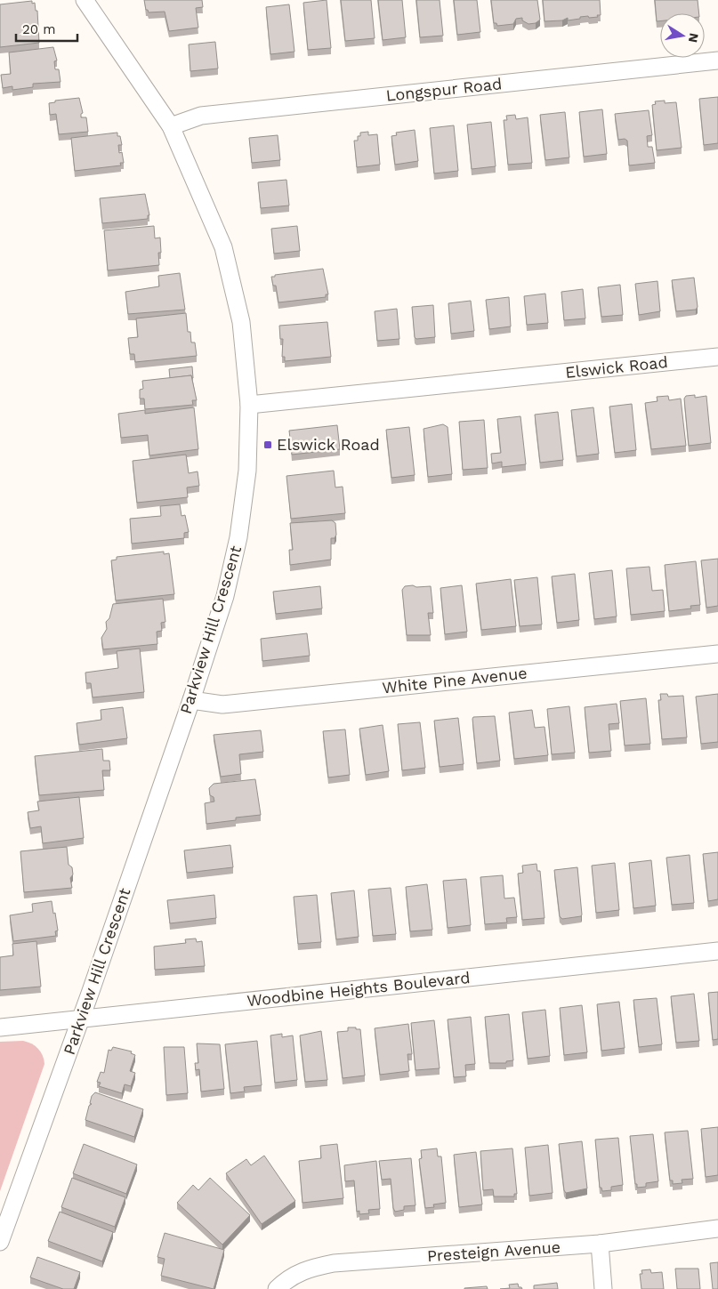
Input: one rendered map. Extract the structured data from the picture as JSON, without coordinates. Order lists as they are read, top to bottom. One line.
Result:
{"streets":{"street":["Longspur Road","Elswick Road","Parkview Hill Crescent","White Pine Avenue","Woodbine Heights Boulevard","Presteign Avenue"]},"crossings":[["Longspur Road","Parkview Hill Crescent"],["Elswick Road","Parkview Hill Crescent"],["Parkview Hill Crescent","White Pine Avenue"],["Parkview Hill Crescent","Woodbine Heights Boulevard"]],"places":{"transit":["Elswick Road"]},"scale_bar":"20 m","north":"right"}
